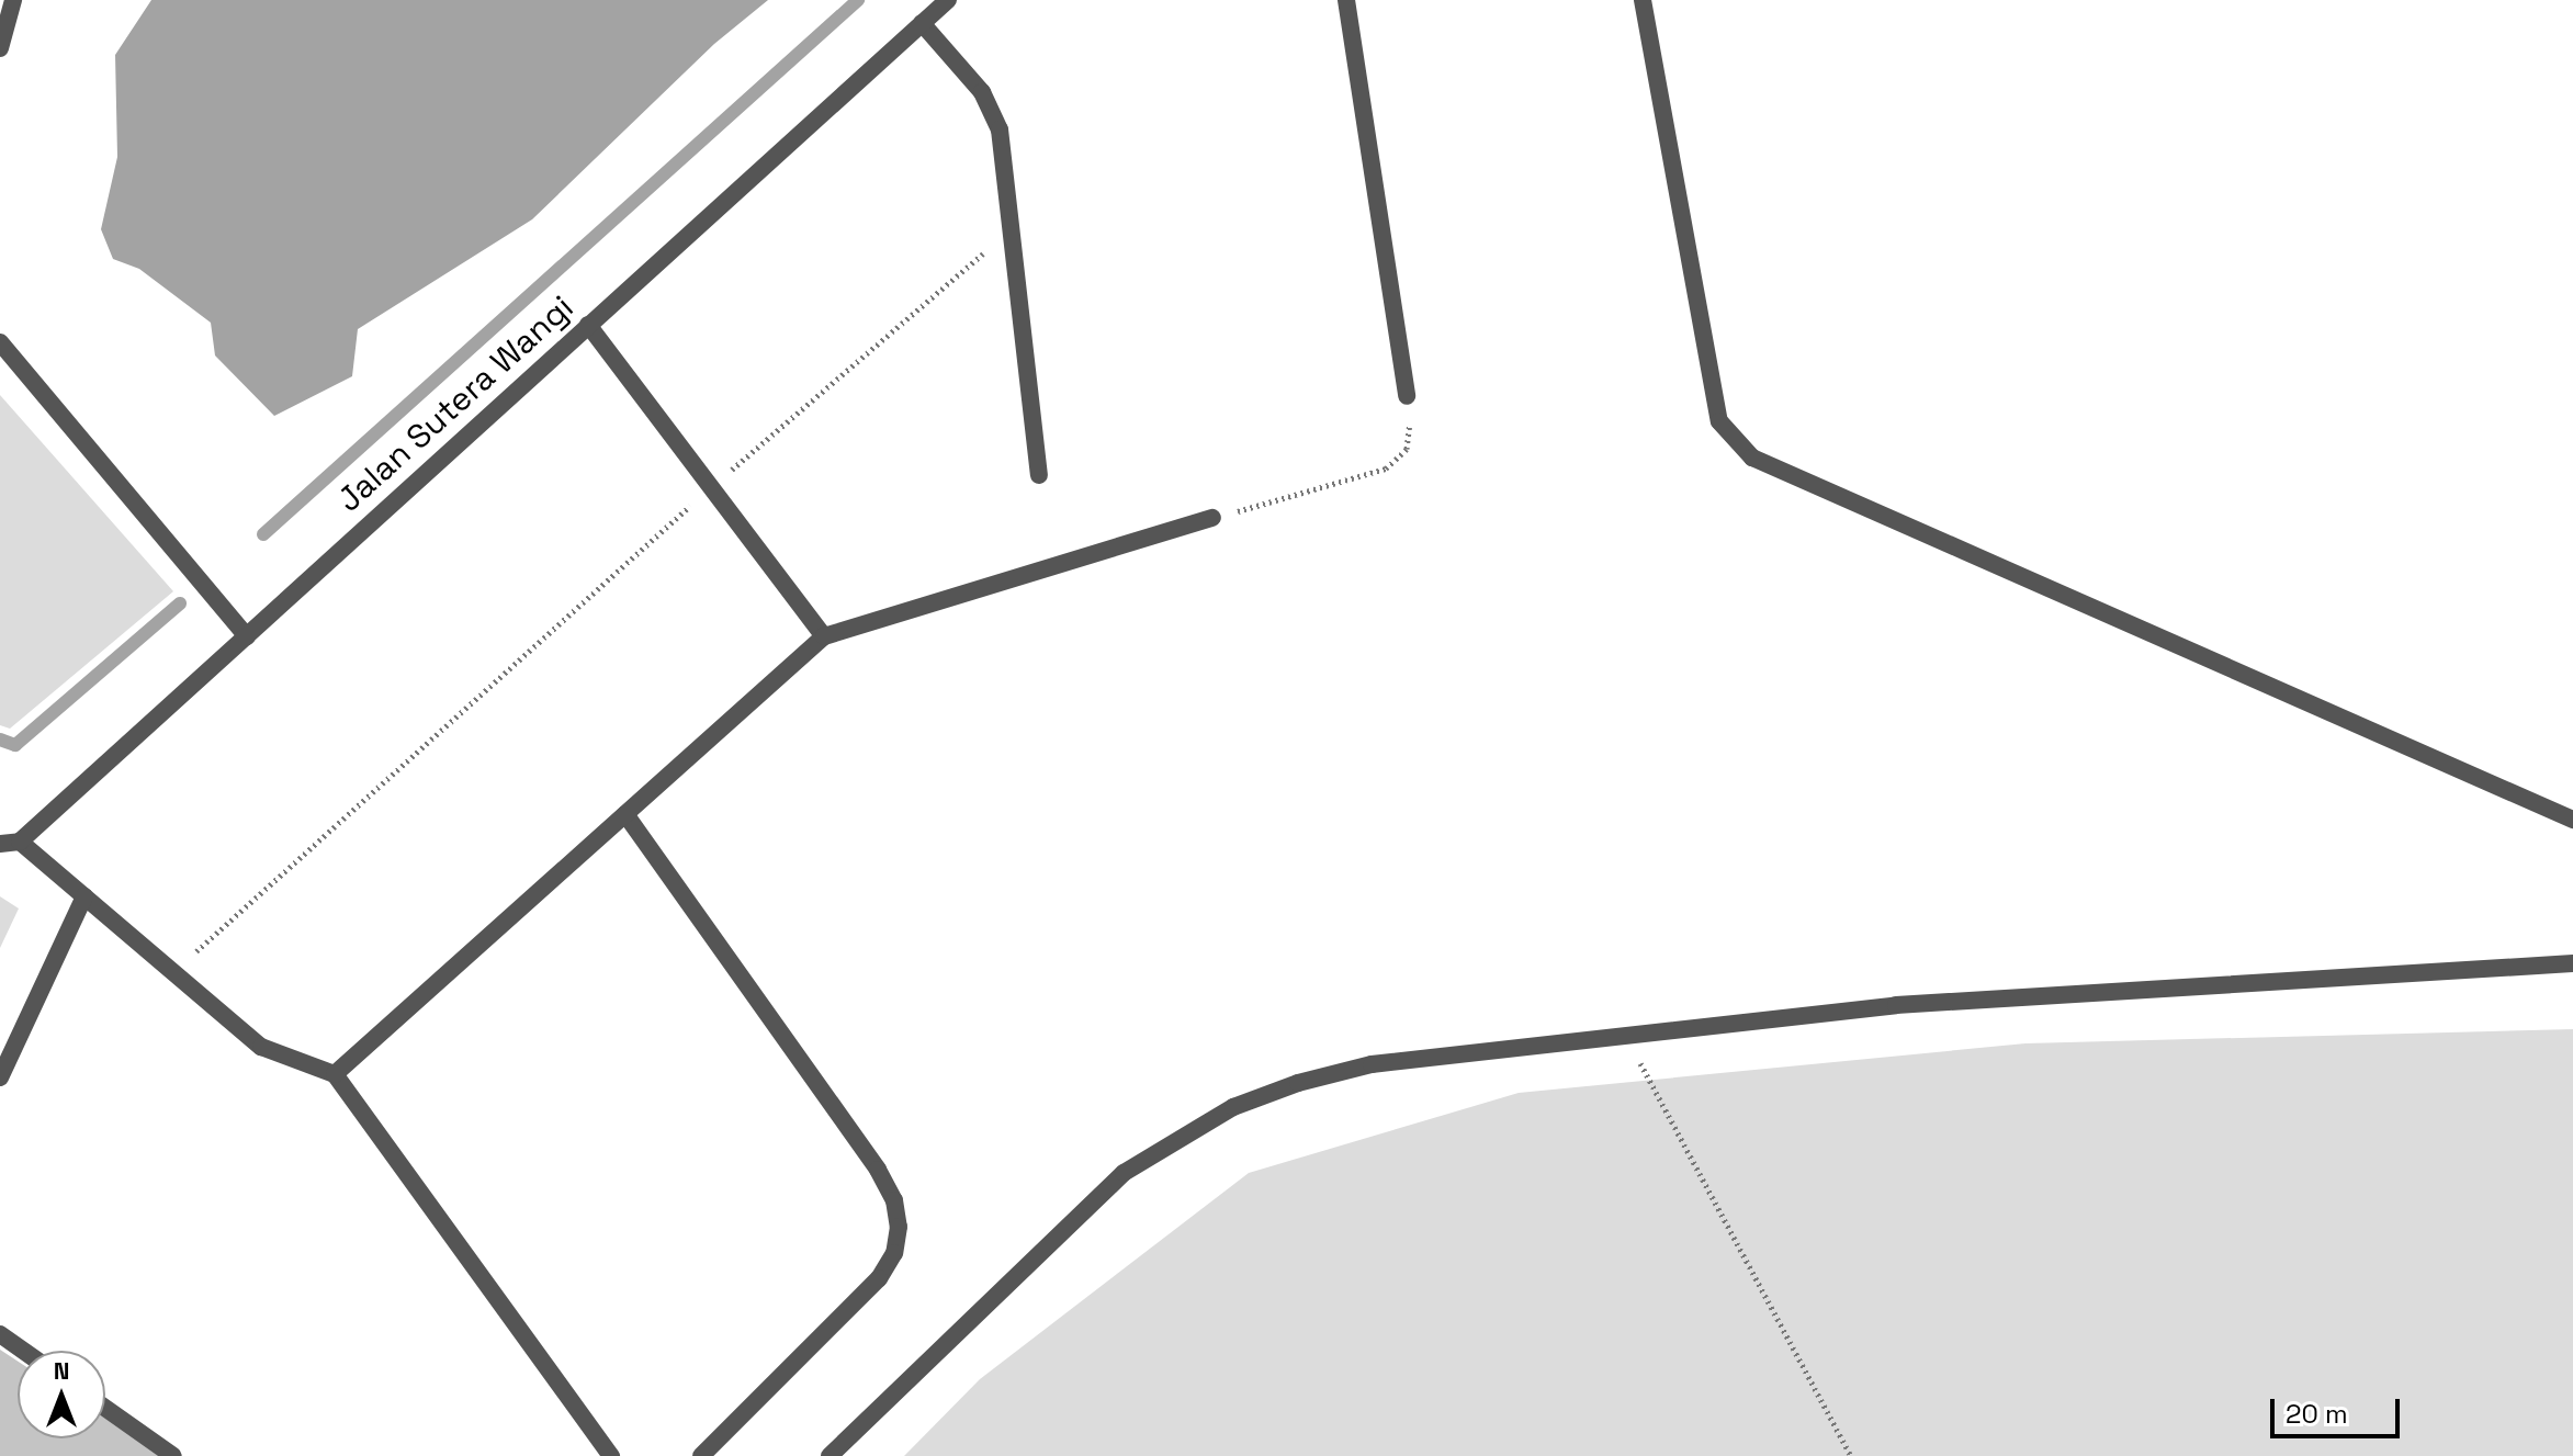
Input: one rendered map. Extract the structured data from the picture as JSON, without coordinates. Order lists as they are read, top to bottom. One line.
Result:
{"streets":{"street":["Jalan Sutera Wangi"]},"scale_bar":"20 m","north":"top"}
